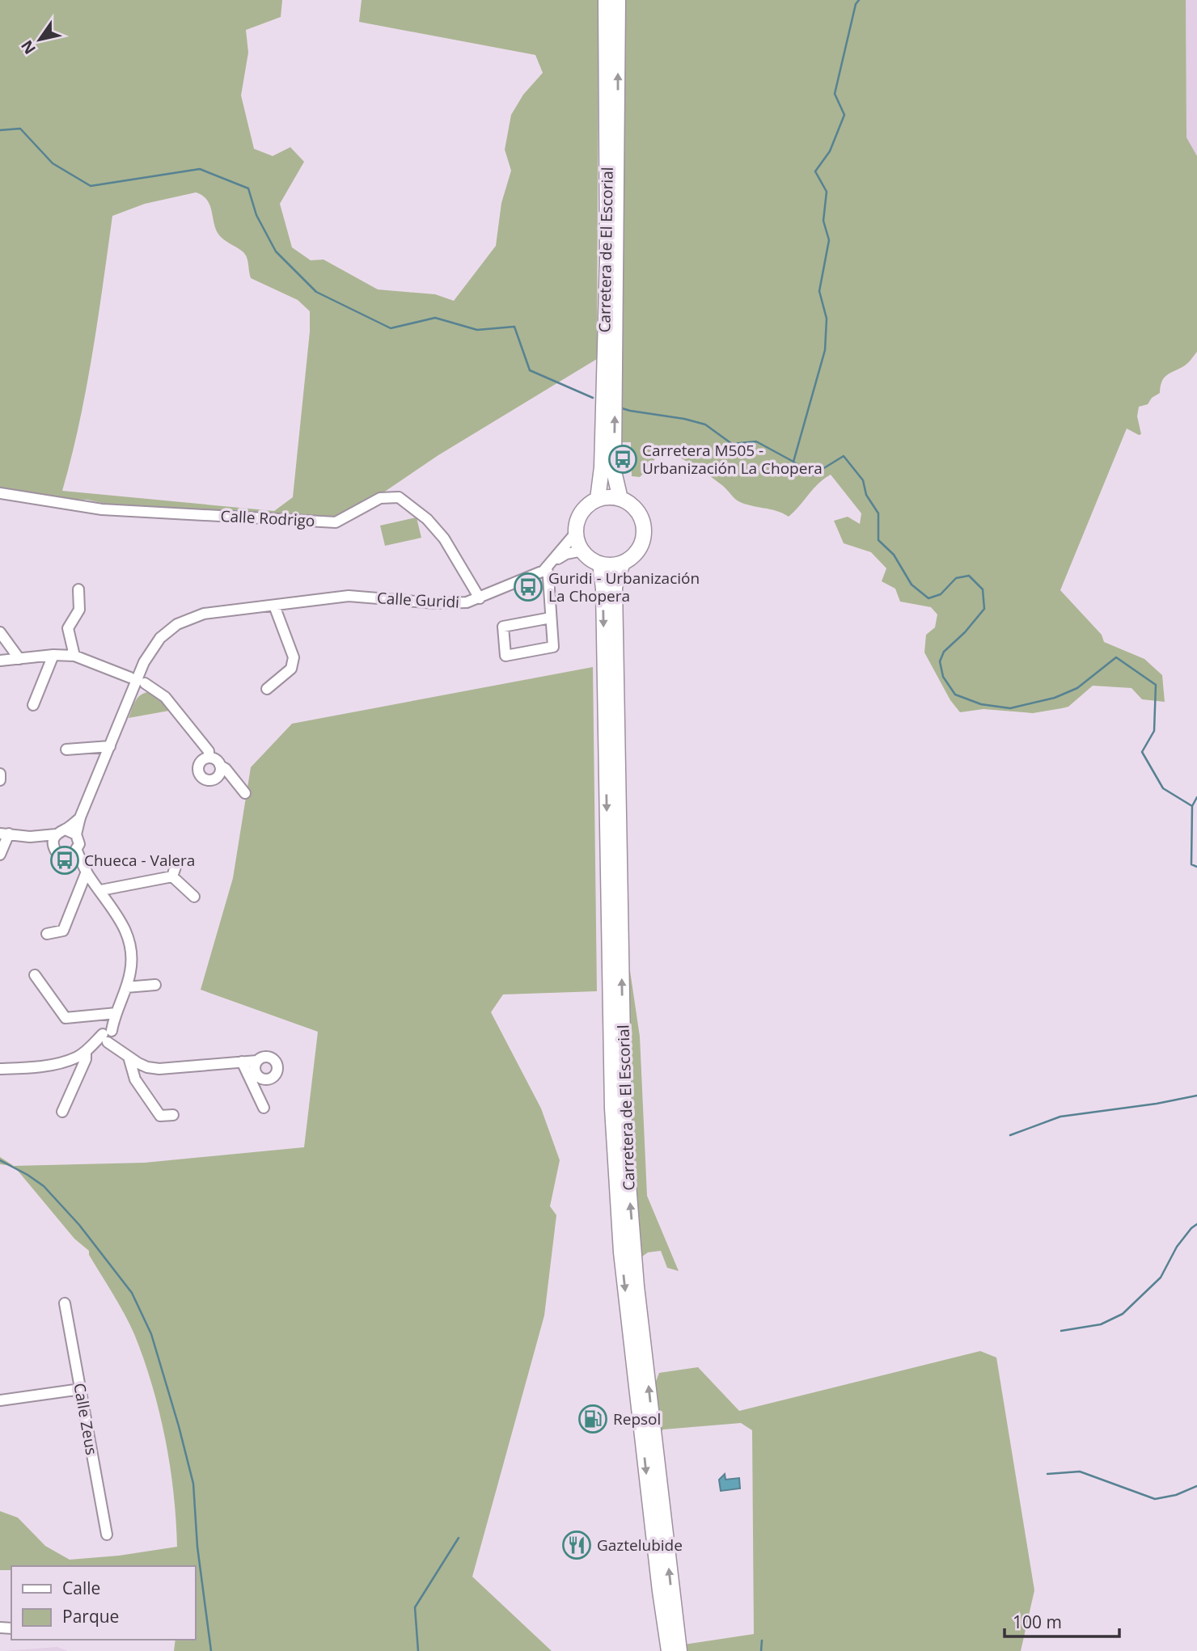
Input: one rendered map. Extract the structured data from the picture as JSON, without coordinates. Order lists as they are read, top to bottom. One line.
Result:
{"streets":{"highway":["Carretera de El Escorial"],"street":["Calle Rodrigo","Calle Guridi","Calle Zeus"]},"crossings":[["Carretera de El Escorial","Calle Guridi"],["Calle Rodrigo","Calle Guridi"]],"places":{"bus stop":["Carretera M505 - Urbanización La Chopera","Guridi - Urbanización La Chopera","Chueca - Valera"],"fuel station":["Repsol"],"restaurant":["Gaztelubide"]},"legend":["Calle","Parque"],"scale_bar":"100 m","north":"bottom left"}
